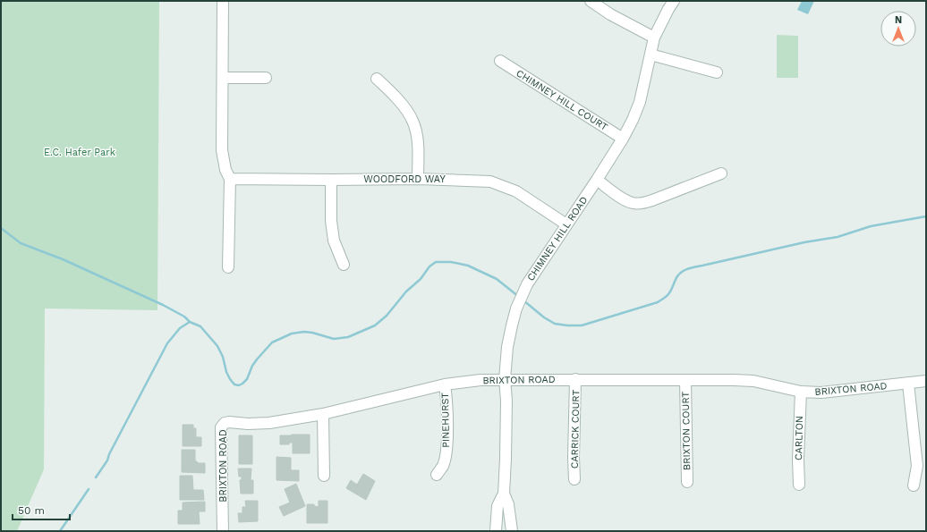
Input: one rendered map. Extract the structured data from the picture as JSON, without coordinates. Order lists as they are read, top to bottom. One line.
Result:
{"streets":{"street":["CHIMNEY HILL COURT","WOODFORD WAY","CHIMNEY HILL ROAD","BRIXTON ROAD","PINEHURST","CARRICK COURT","BRIXTON COURT","CARLTON"]},"crossings":[["CHIMNEY HILL COURT","CHIMNEY HILL ROAD"],["WOODFORD WAY","CHIMNEY HILL ROAD"],["CHIMNEY HILL ROAD","BRIXTON ROAD"],["BRIXTON ROAD","PINEHURST"],["BRIXTON ROAD","CARRICK COURT"],["BRIXTON ROAD","BRIXTON COURT"],["BRIXTON ROAD","CARLTON"]],"parks":["E.C. Hafer Park"],"scale_bar":"50 m","north":"top"}
